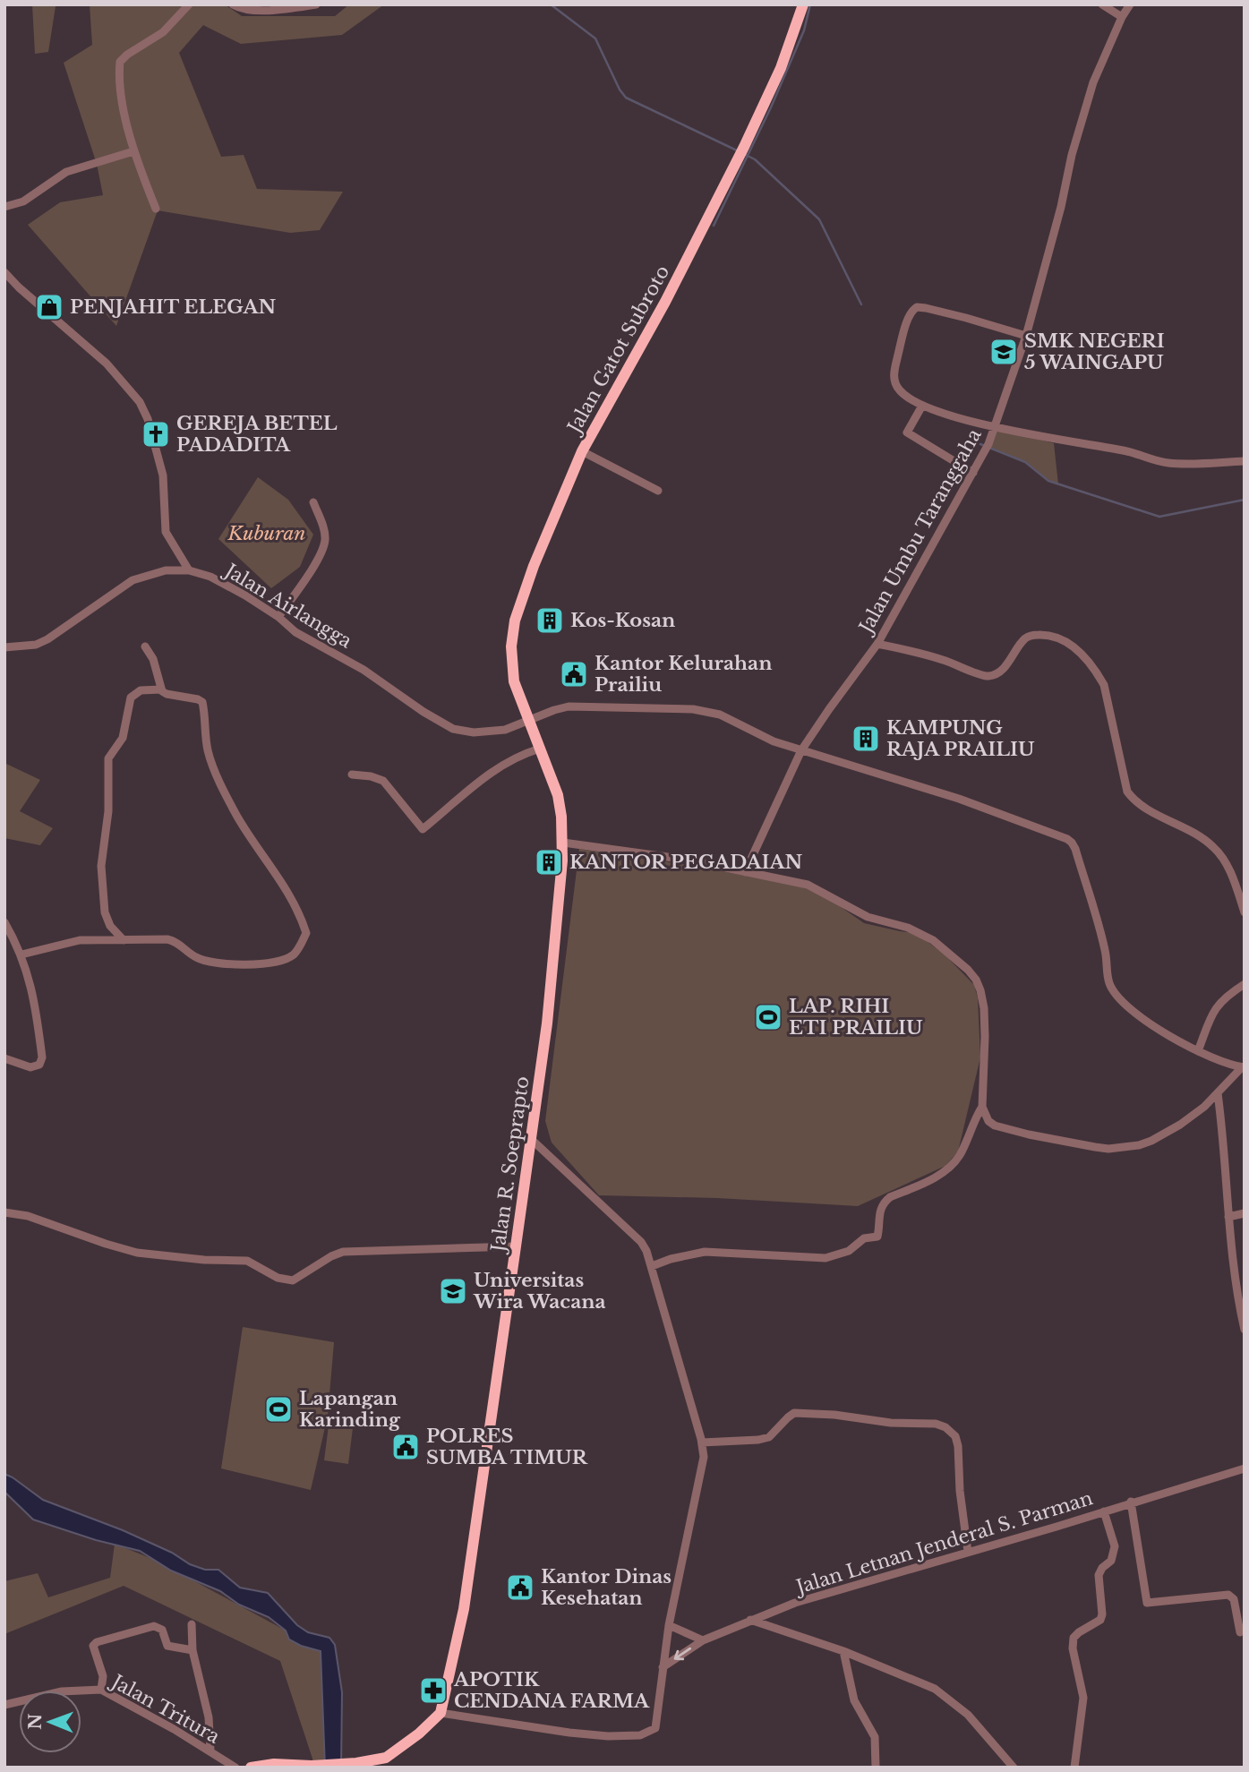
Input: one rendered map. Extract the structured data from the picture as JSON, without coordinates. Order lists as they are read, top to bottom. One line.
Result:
{"streets":{"highway":["Jalan Gatot Subroto","Jalan R. Soeprapto"],"street":["Jalan Umbu Taranggaha","Jalan Airlangga","Jalan Letnan Jenderal S. Parman","Jalan Tritura"]},"crossings":[["Jalan Gatot Subroto","Jalan Airlangga"],["Jalan Gatot Subroto","Jalan R. Soeprapto"],["Jalan Umbu Taranggaha","Jalan Airlangga"],["Jalan Airlangga","Jalan R. Soeprapto"]],"parks":["Kuburan"],"places":{"shop":["PENJAHIT ELEGAN"],"school or university":["SMK NEGERI 5 WAINGAPU","Universitas Wira Wacana"],"church":["GEREJA BETEL PADADITA"],"building":["Kos-Kosan","KAMPUNG RAJA PRAILIU","KANTOR PEGADAIAN"],"public building":["Kantor Kelurahan Prailiu","POLRES SUMBA TIMUR","Kantor Dinas Kesehatan"],"sports":["LAP. RIHI ETI PRAILIU","Lapangan Karinding"],"pharmacy":["APOTIK CENDANA FARMA"]},"north":"left"}
